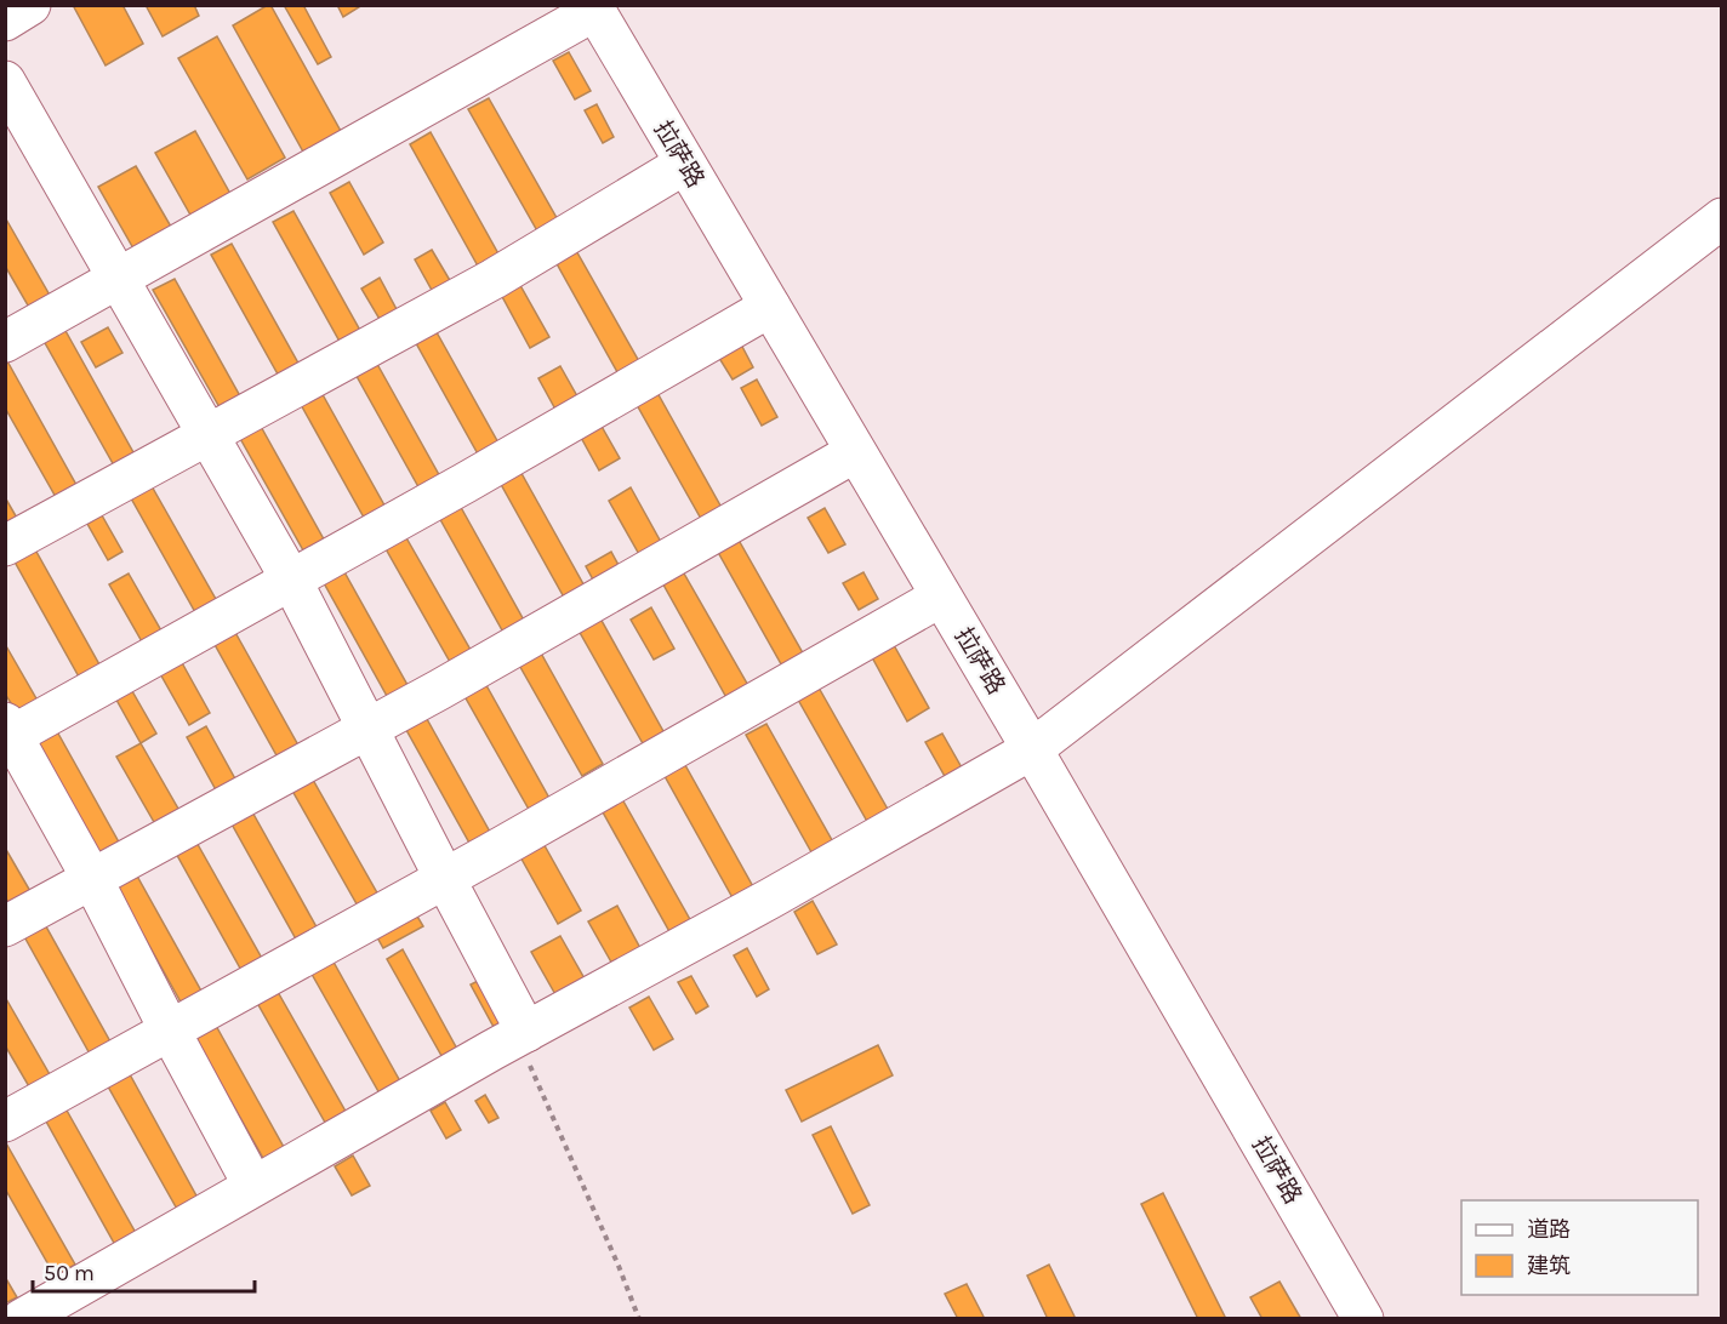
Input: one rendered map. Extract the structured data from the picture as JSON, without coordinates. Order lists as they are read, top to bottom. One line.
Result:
{"streets":{"street":["拉萨路"]},"legend":["道路","建筑"],"scale_bar":"50 m"}
